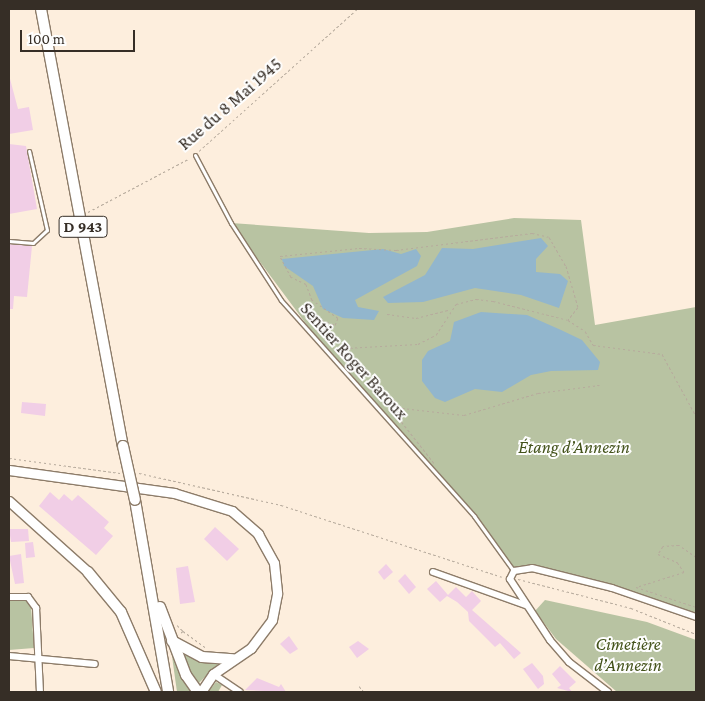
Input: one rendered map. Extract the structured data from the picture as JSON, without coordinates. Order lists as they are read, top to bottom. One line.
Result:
{"streets":{"main road":["D 943"],"lane":["Sentier Roger Baroux"],"path":["Rue du 8 Mai 1945"]},"crossings":[["Rue du 8 Mai 1945","D 943"],["Rue du 8 Mai 1945","Sentier Roger Baroux"]],"parks":["Étang d’Annezin","Cimetière d’Annezin"],"scale_bar":"100 m"}
